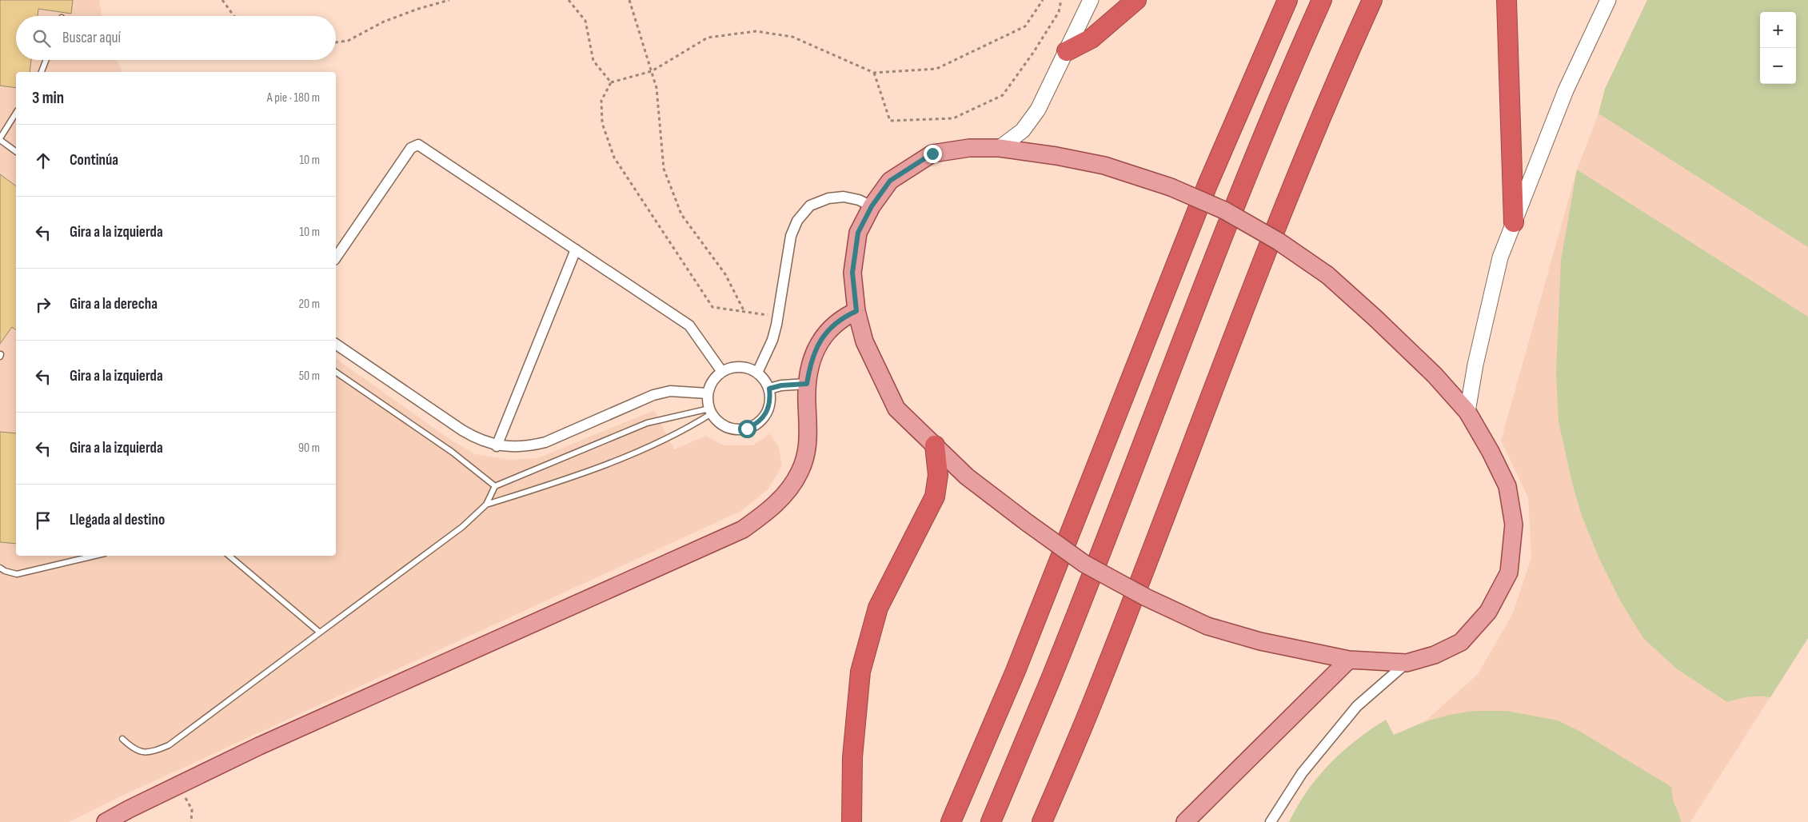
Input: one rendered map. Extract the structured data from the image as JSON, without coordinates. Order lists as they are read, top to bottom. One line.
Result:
{"page":{"map_buttons":["+","−"],"search":"Buscar aquí","heading":["3 min","A pie · 180 m"],"list":[["Continúa","10 m"],["Gira a la izquierda","10 m"],["Gira a la derecha","20 m"],["Gira a la izquierda","50 m"],["Gira a la izquierda","90 m"],"Llegada al destino"]}}
